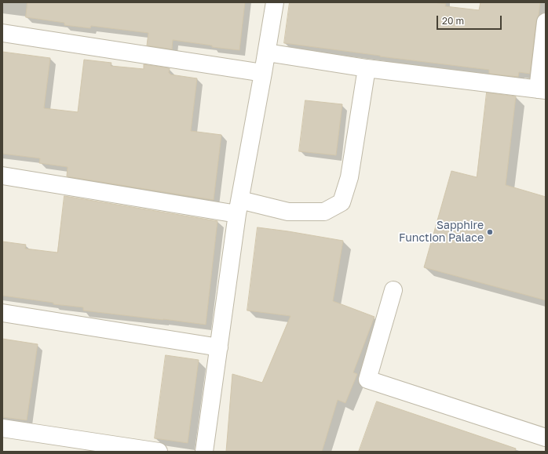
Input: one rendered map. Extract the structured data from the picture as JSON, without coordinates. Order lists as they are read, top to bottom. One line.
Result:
{"places":["Sapphire Function Palace"],"scale_bar":"20 m"}
